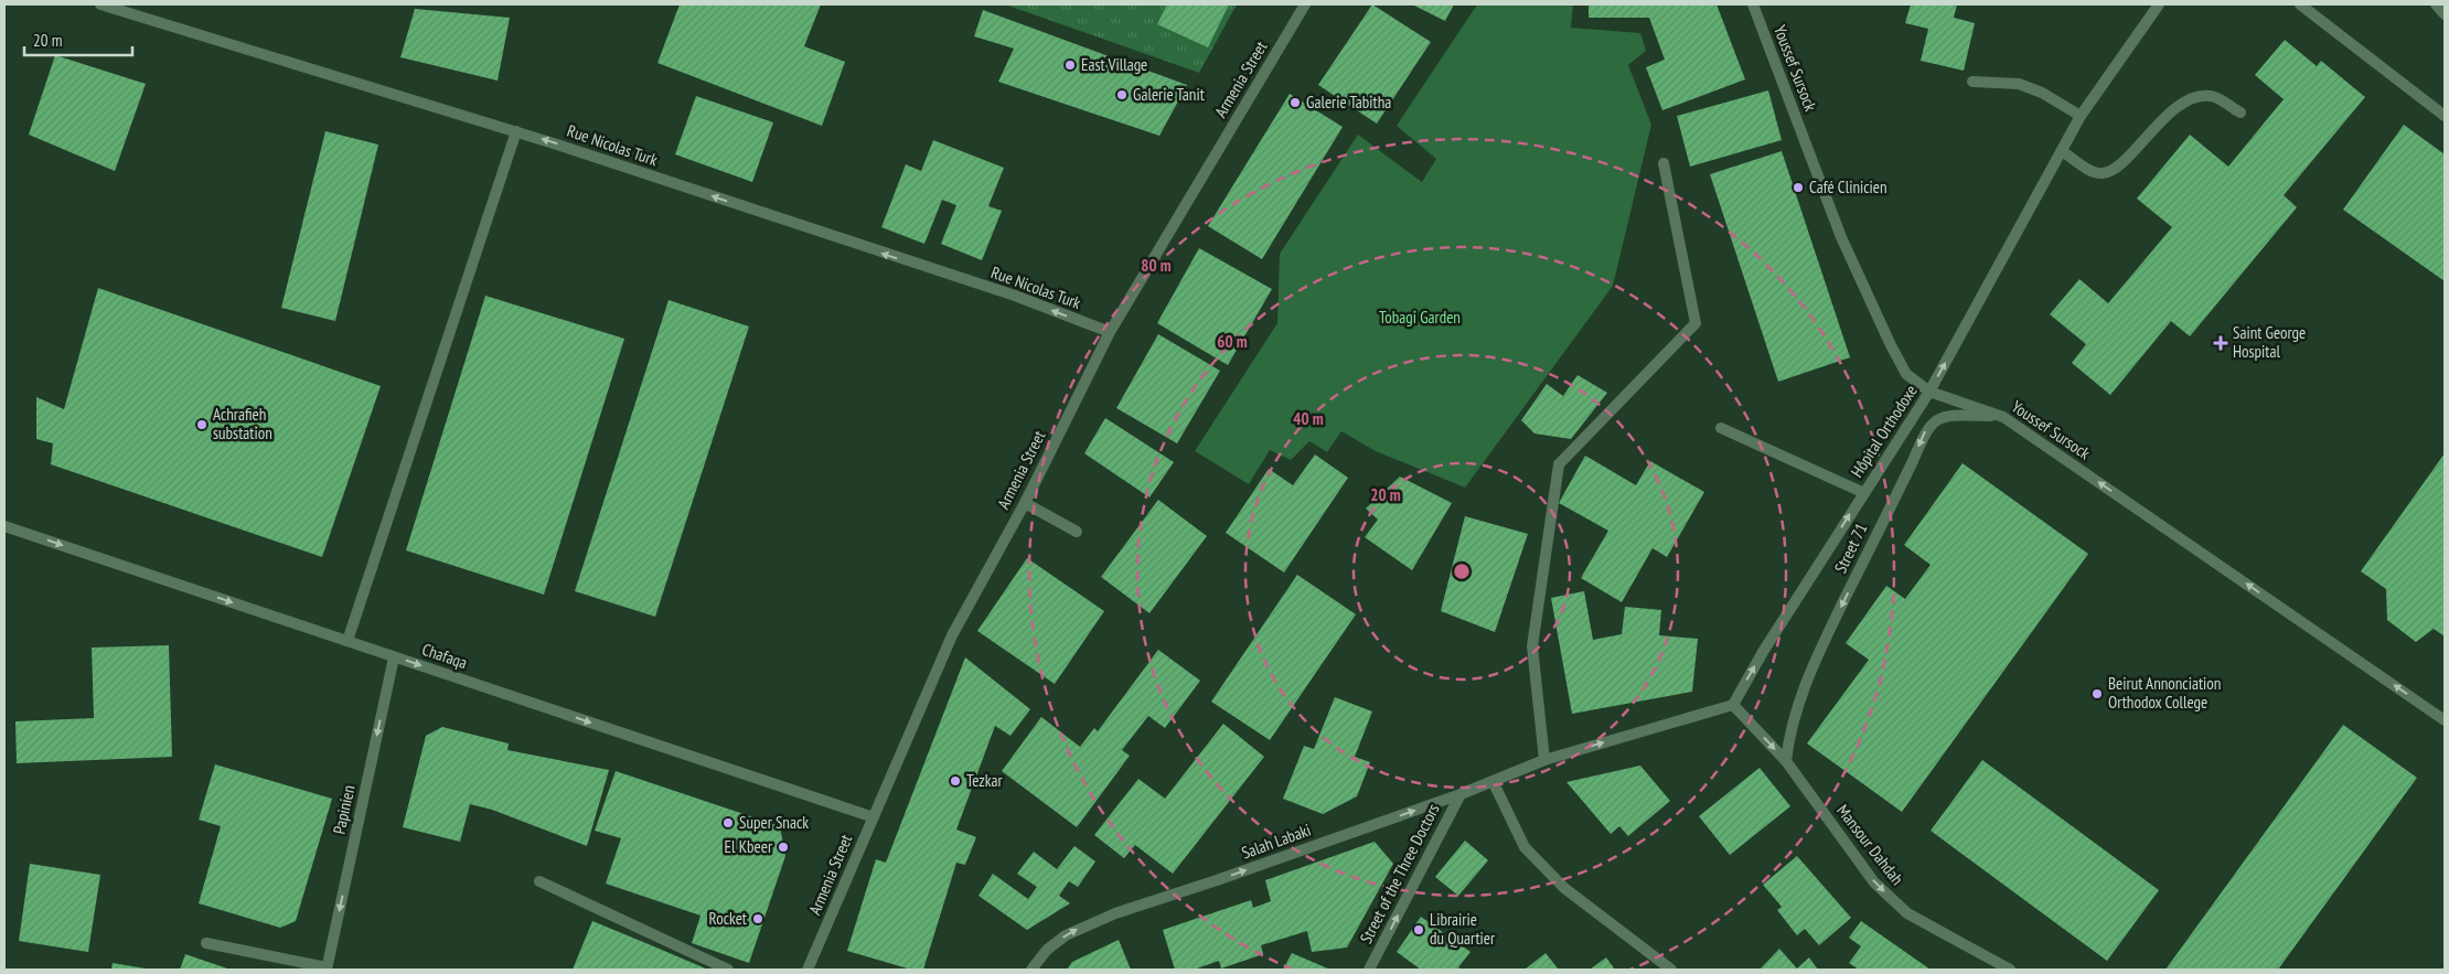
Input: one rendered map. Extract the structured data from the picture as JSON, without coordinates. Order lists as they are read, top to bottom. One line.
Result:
{"streets":{"street":["Youssef Sursock","Armenia Street","Rue Nicolas Turk","Hôpital Orthodoxe","Street 71","Chafaqa","Papinien","Salah Labaki","Mansour Dahdah","Street of the Three Doctors"]},"crossings":[["Youssef Sursock","Hôpital Orthodoxe"],["Youssef Sursock","Street 71"],["Armenia Street","Rue Nicolas Turk"],["Armenia Street","Chafaqa"],["Hôpital Orthodoxe","Mansour Dahdah"],["Street 71","Mansour Dahdah"],["Chafaqa","Papinien"],["Salah Labaki","Street of the Three Doctors"]],"one_way":["Youssef Sursock","Rue Nicolas Turk","Hôpital Orthodoxe","Street 71","Chafaqa","Papinien","Salah Labaki","Mansour Dahdah","Street of the Three Doctors"],"parks":["Tobagi Garden"],"places":{"other":["East Village","Galerie Tanit","Galerie Tabitha","Café Clinicien","Achrafieh substation","Beirut Annonciation Orthodox College","Tezkar","Super Snack","El Kbeer","Rocket","Librairie du Quartier"],"health":["Saint George Hospital"]},"scale_bar":"20 m","rings":["80 m","60 m","40 m","20 m"]}
